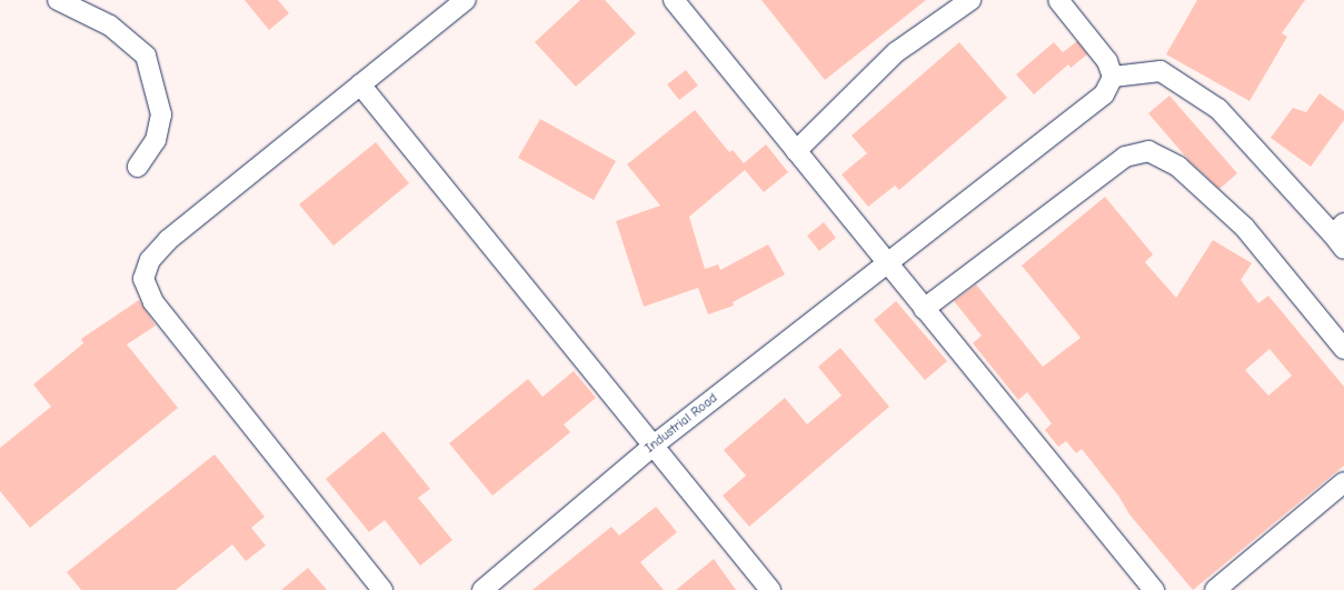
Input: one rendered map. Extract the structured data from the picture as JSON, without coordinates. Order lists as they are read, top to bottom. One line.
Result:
{"streets":{"lane":["Industrial Road"]}}
